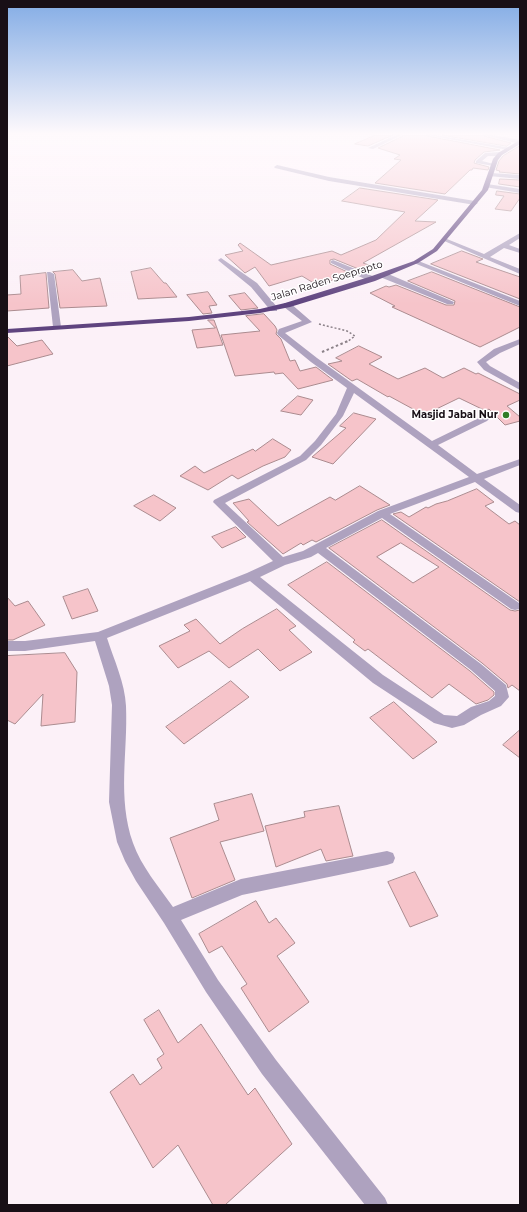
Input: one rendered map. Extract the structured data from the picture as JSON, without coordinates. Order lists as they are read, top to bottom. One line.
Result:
{"streets":{"highway":["Jalan Raden Soeprapto"]},"places":["Masjid Jabal Nur"]}
